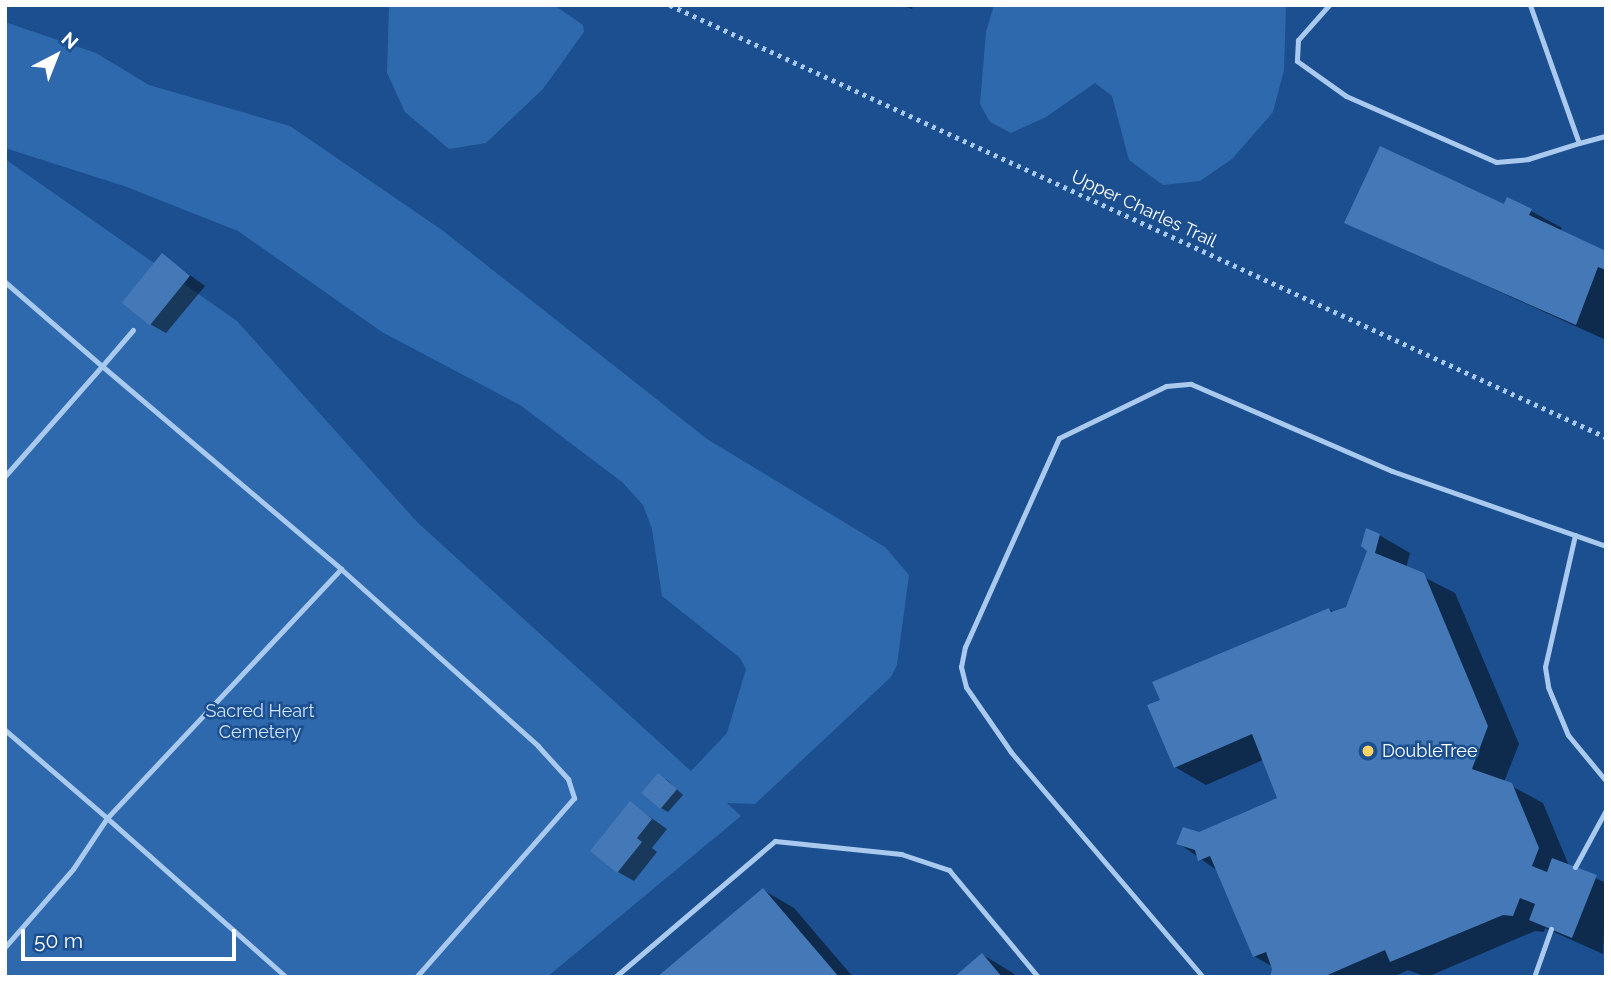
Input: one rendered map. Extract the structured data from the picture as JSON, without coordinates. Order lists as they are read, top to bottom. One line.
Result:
{"streets":{"path":["Upper Charles Trail"]},"parks":["Sacred Heart Cemetery"],"places":["DoubleTree"],"scale_bar":"50 m","north":"top right"}
